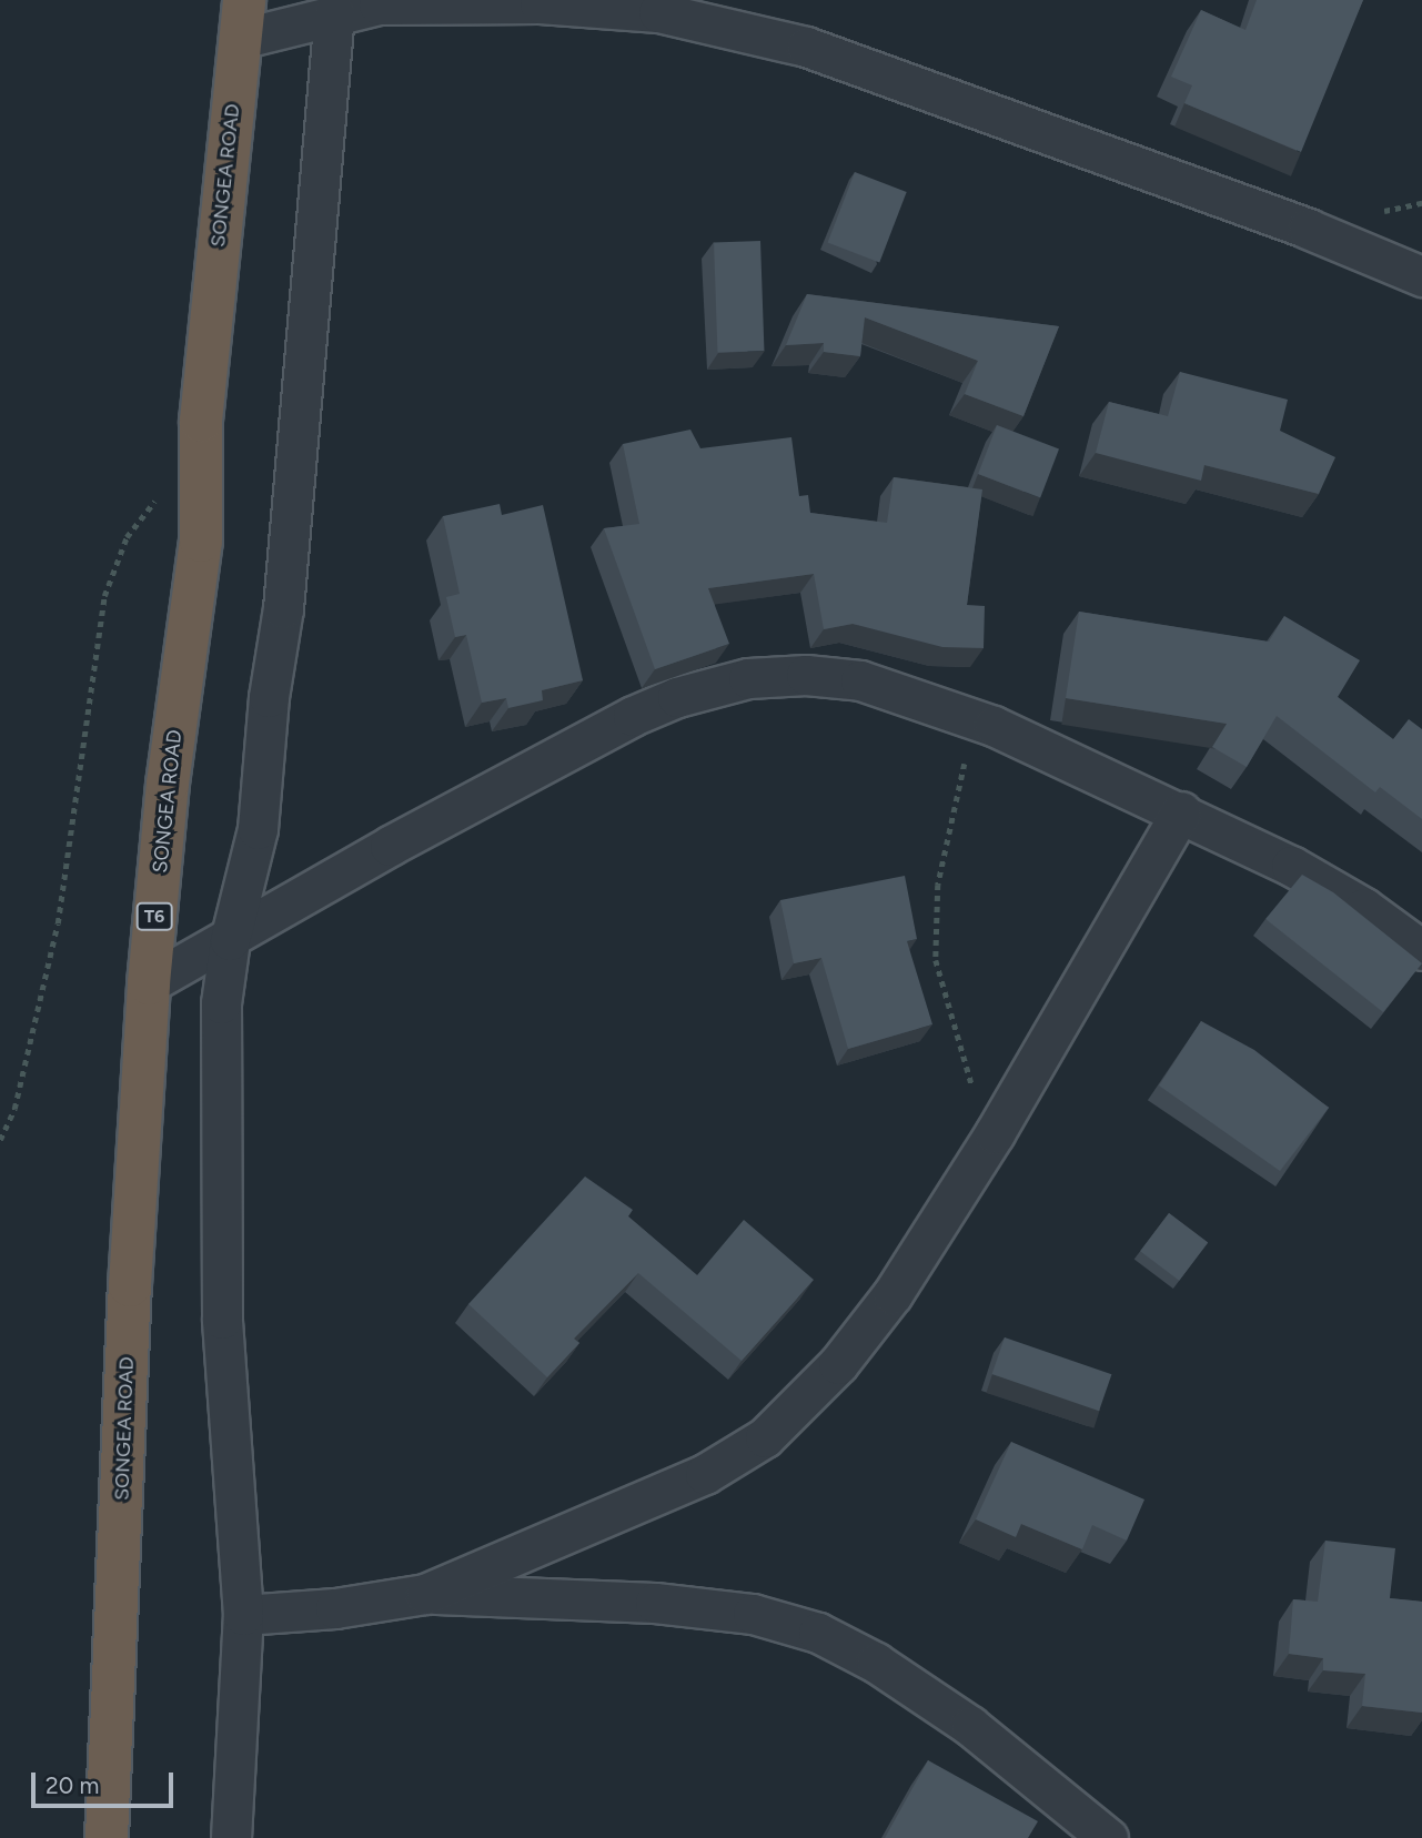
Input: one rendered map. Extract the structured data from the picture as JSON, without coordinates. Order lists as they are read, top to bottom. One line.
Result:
{"streets":{"highway":["SONGEA ROAD","T6"]},"scale_bar":"20 m"}
